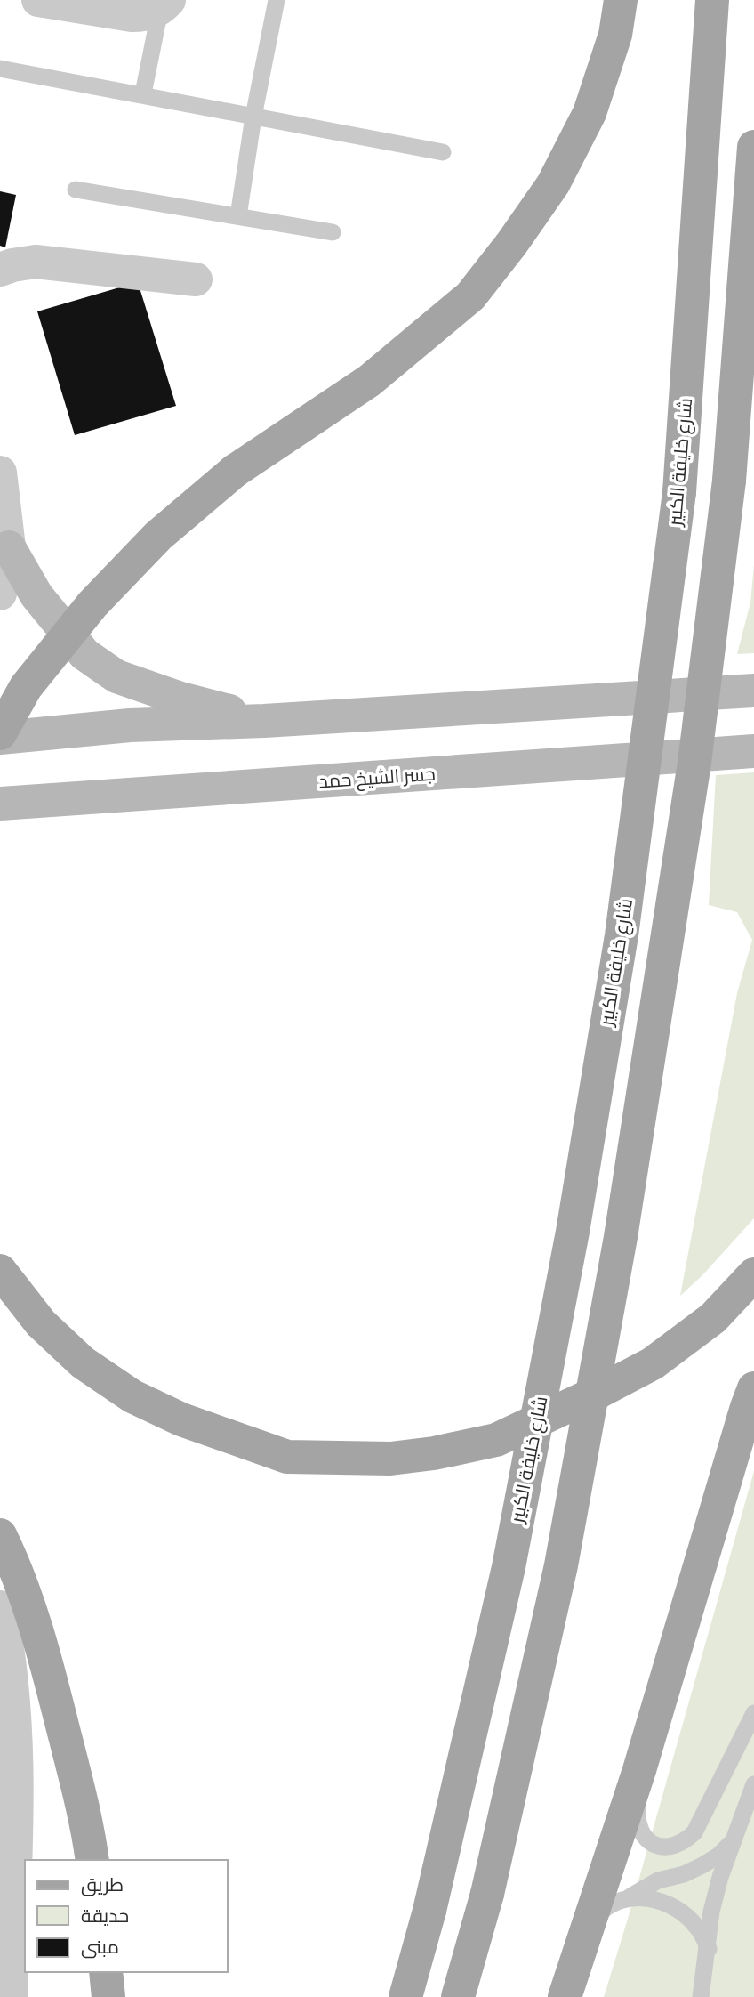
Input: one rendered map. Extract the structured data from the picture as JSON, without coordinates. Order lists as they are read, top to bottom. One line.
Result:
{"streets":{"main road":["شارع خليفة الكبير","جسر الشيخ حمد"]},"legend":["طريق","حديقة","مبنى"]}
